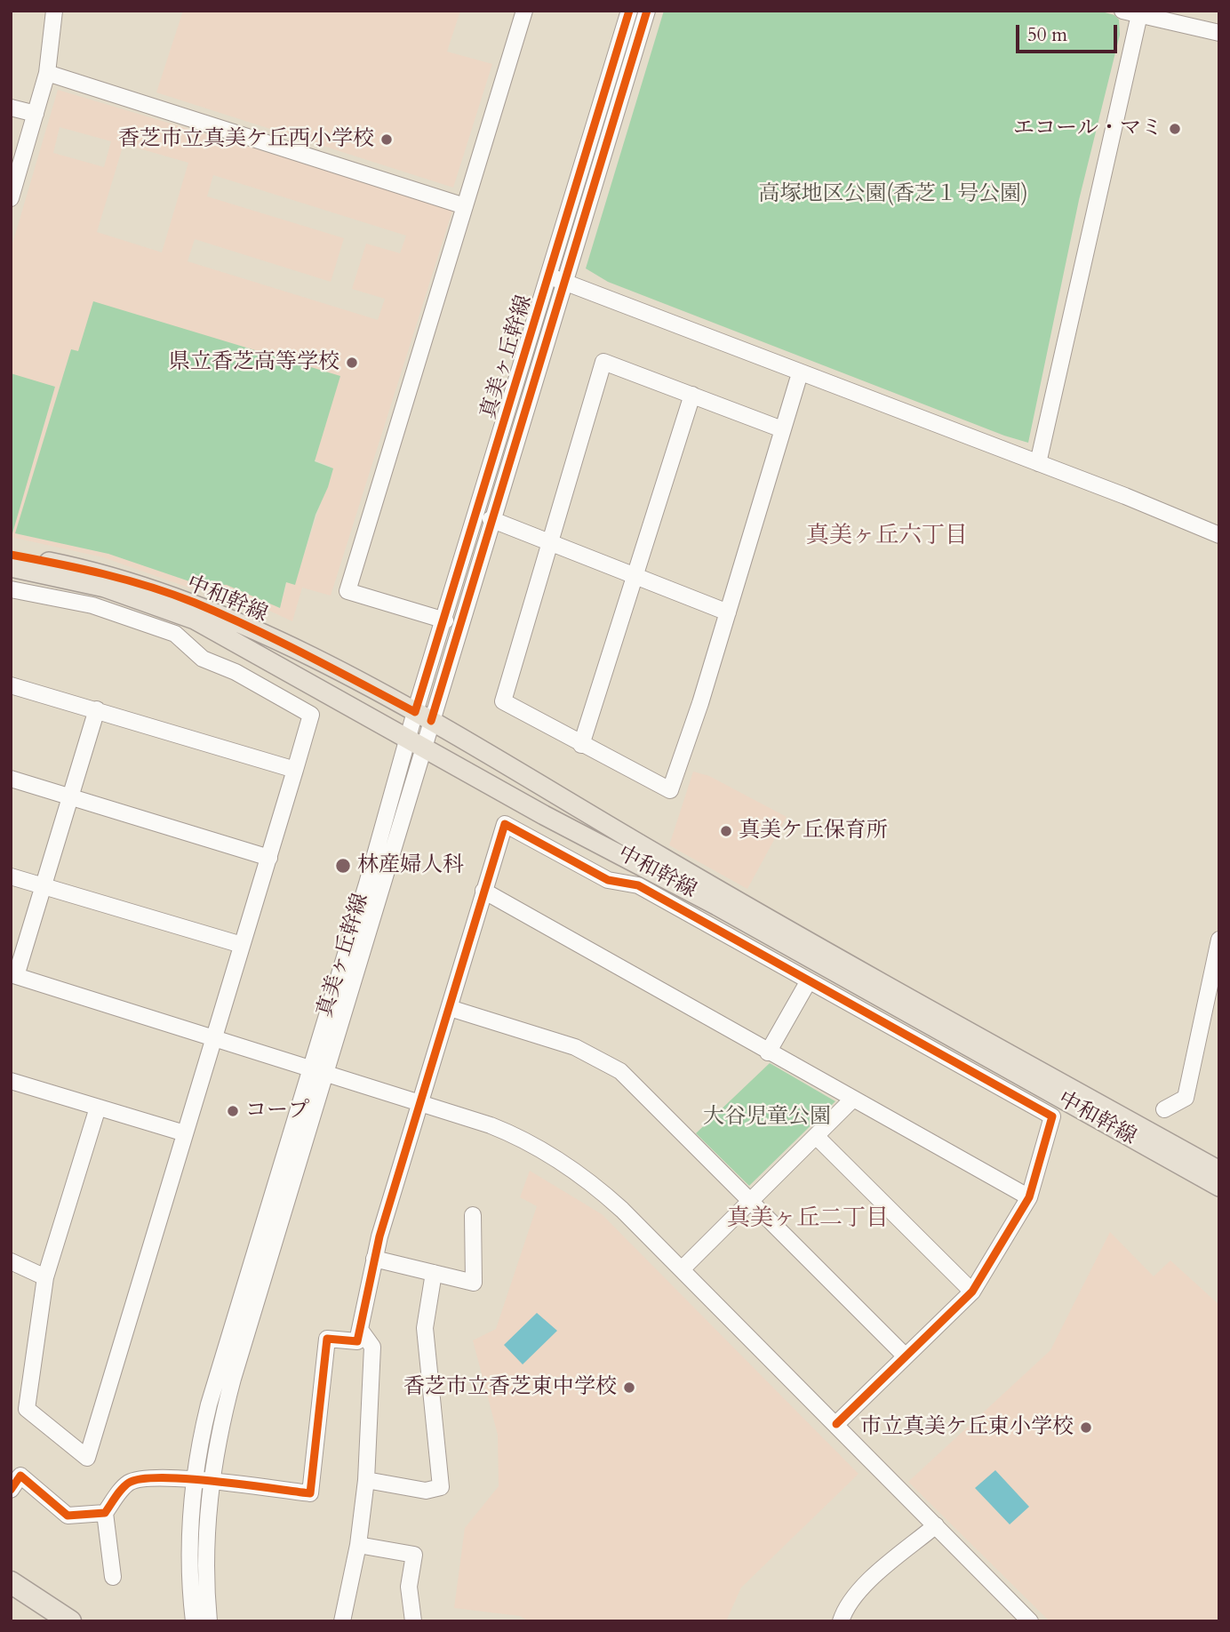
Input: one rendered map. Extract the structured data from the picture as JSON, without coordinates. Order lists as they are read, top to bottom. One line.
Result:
{"streets":{"main road":["中和幹線"],"street":["真美ヶ丘幹線"]},"crossings":[["真美ヶ丘幹線","中和幹線"]],"districts":["真美ヶ丘六丁目","真美ヶ丘二丁目"],"parks":["高塚地区公園(香芝１号公園)","大谷児童公園"],"places":["エコール・マミ","香芝市立真美ケ丘西小学校","県立香芝高等学校","真美ケ丘保育所","林産婦人科","コープ","香芝市立香芝東中学校","市立真美ケ丘東小学校"],"scale_bar":"50 m"}
